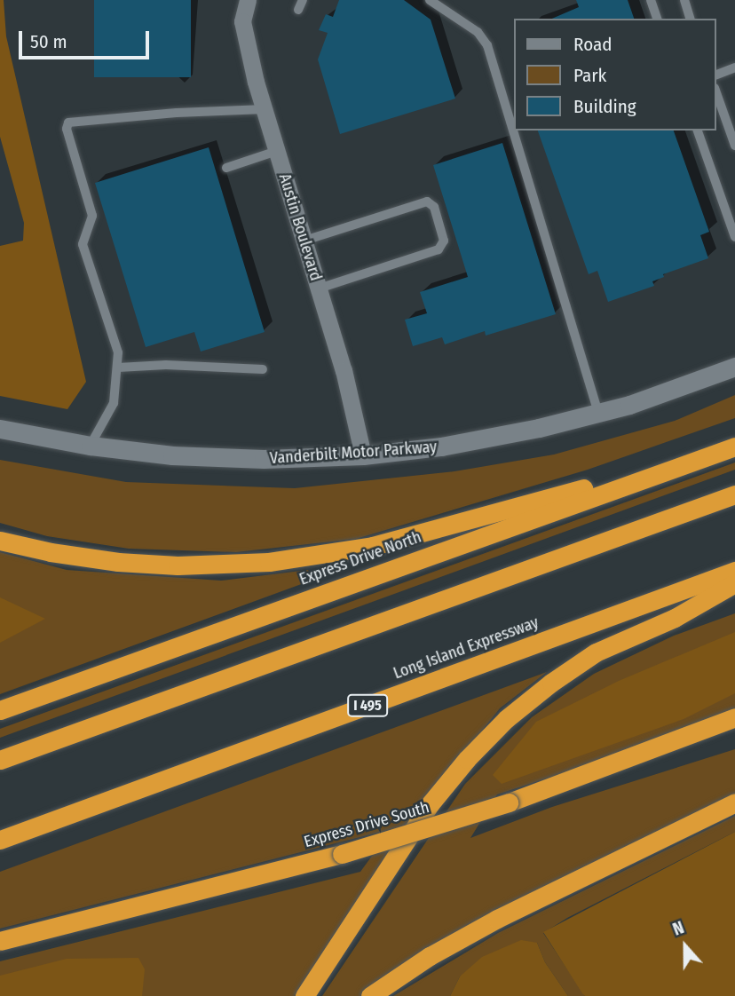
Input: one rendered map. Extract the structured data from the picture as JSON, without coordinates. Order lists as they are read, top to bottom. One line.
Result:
{"streets":{"highway":["Express Drive North","Long Island Expressway","I 495","Express Drive South"],"main road":["Vanderbilt Motor Parkway"],"street":["Austin Boulevard"]},"crossings":[["Austin Boulevard","Vanderbilt Motor Parkway"]],"legend":["Road","Park","Building"],"scale_bar":"50 m","north":"top"}
